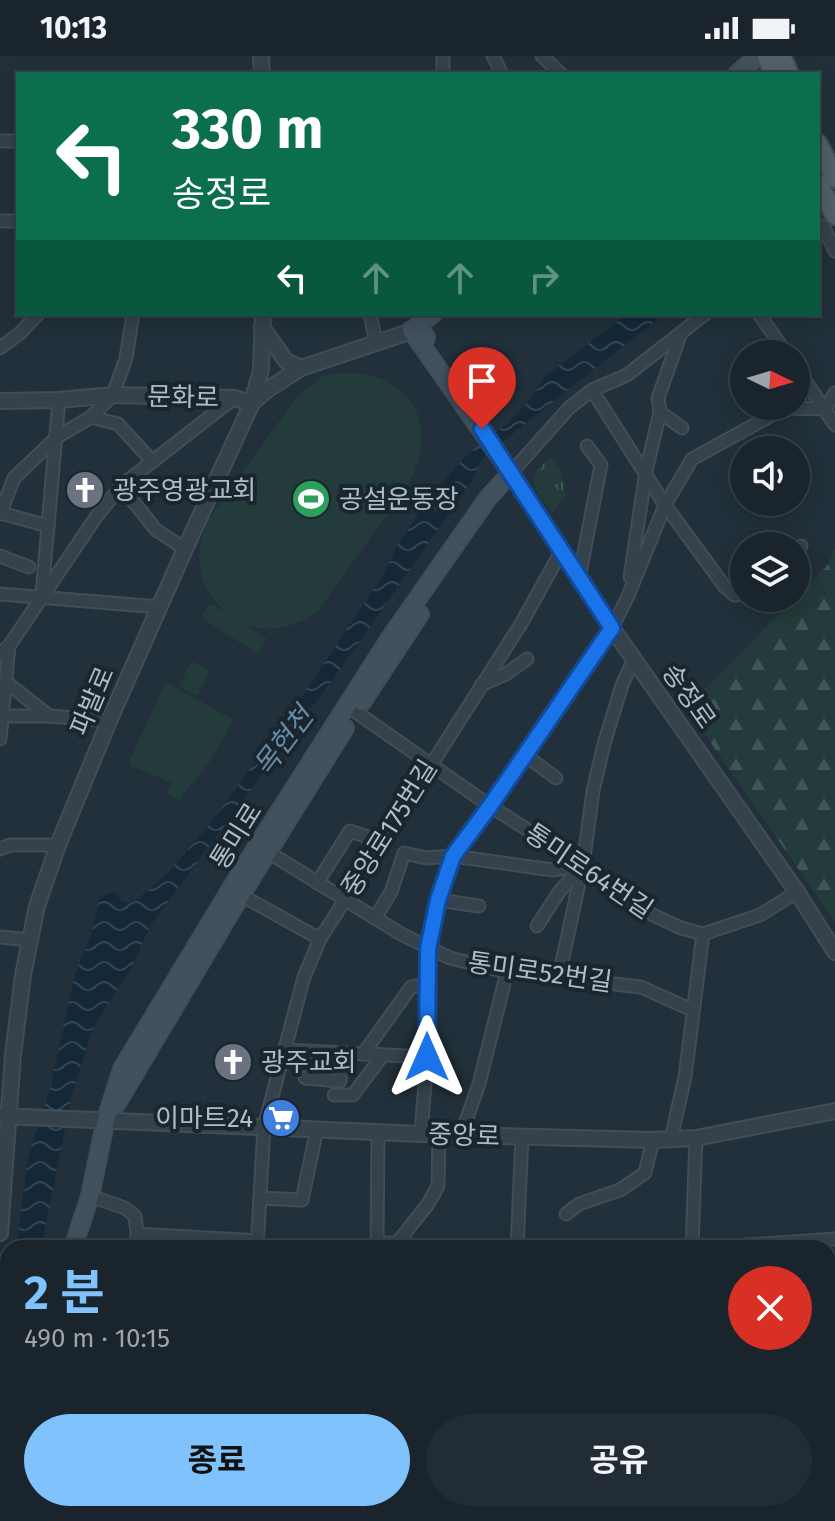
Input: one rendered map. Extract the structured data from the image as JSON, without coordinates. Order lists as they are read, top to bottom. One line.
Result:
{"streets":{"main road":["파발로","통미로"],"street":["문화로","송정로","중앙로175번길","통미로64번길","통미로52번길","중앙로"]},"crossings":[["문화로","파발로"],["송정로","중앙로175번길"],["송정로","통미로"],["파발로","중앙로"],["중앙로175번길","통미로64번길"],["중앙로175번길","통미로52번길"],["중앙로175번길","중앙로"],["통미로","통미로64번길"],["통미로","통미로52번길"],["통미로","중앙로"]],"water":["목현천"],"places":{"church":["광주영광교회","광주교회"],"sports":["공설운동장"],"supermarket":["이마트24"]},"north":"right","page":{"status":"10:13","turn":["330 m","송정로"],"heading":["2 분","490 m · 10:15"],"buttons":["종료","공유"]}}
